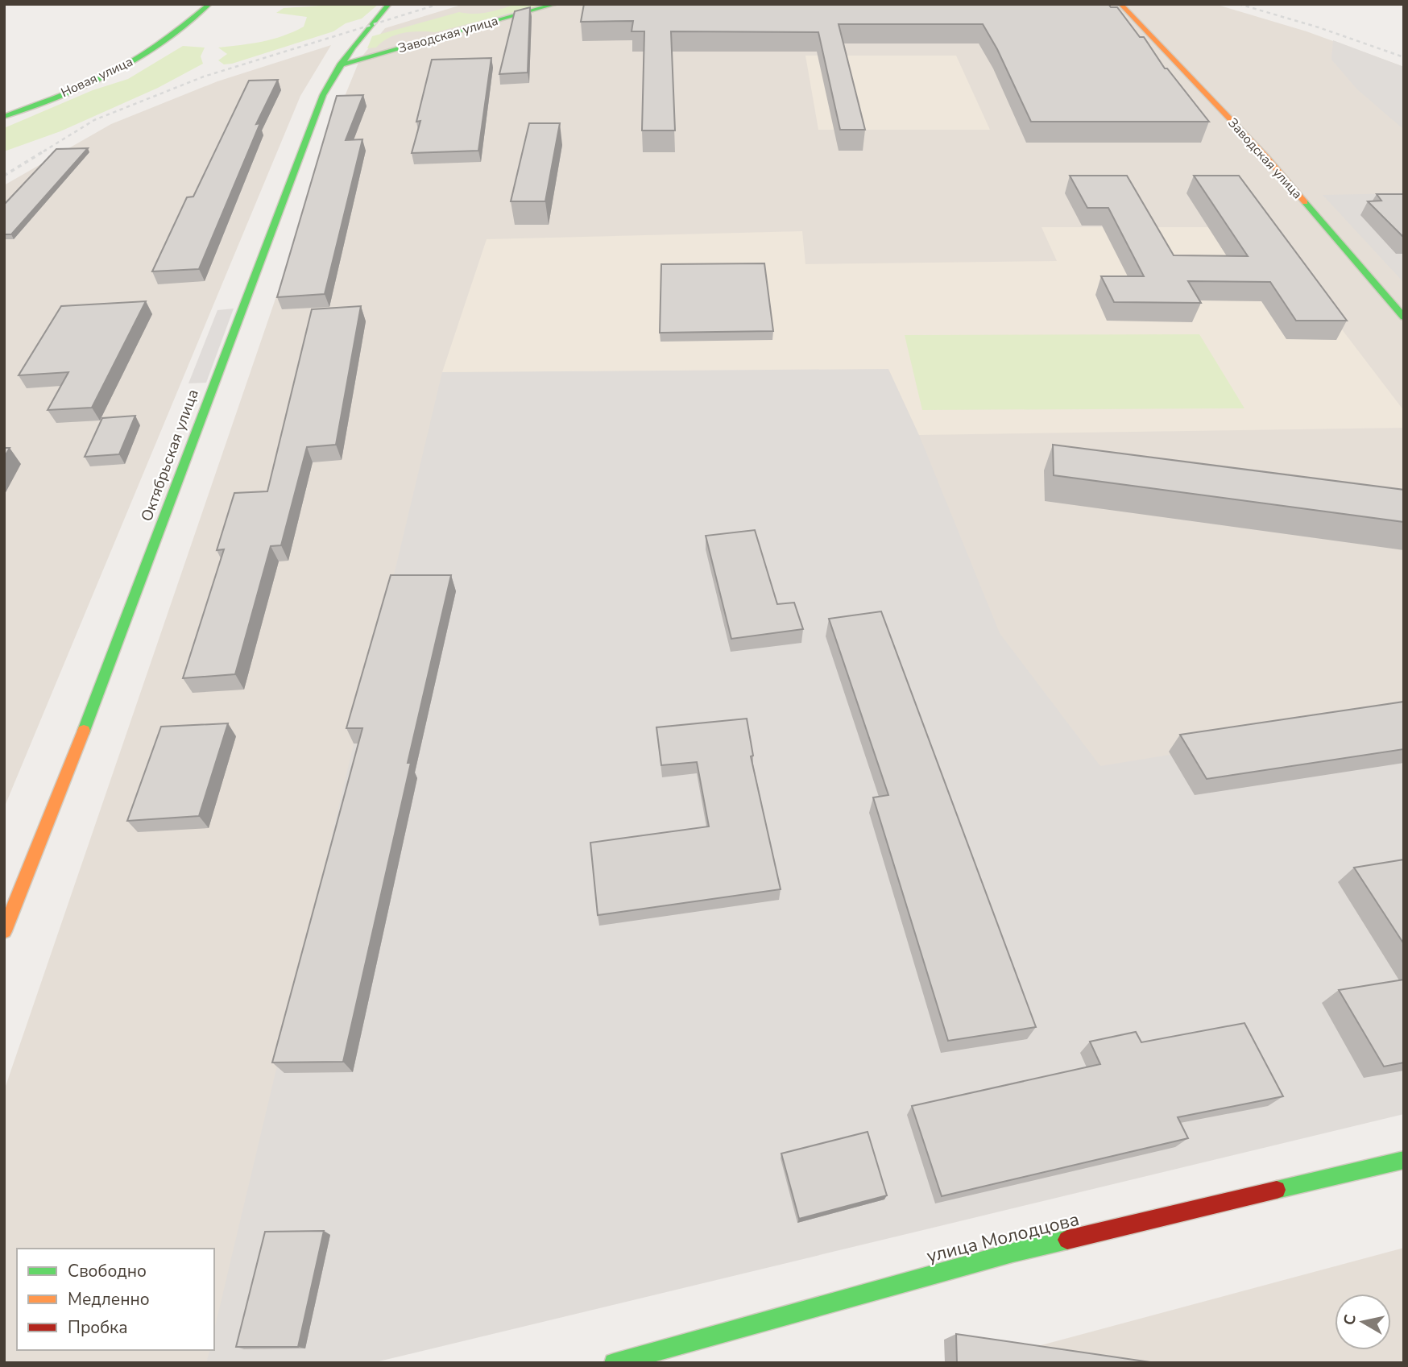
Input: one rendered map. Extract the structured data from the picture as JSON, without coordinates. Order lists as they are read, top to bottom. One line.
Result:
{"streets":{"main road":["Заводская улица","Новая улица","Октябрьская улица","улица Молодцова"]},"crossings":[["Заводская улица","Октябрьская улица"]],"legend":["Свободно","Медленно","Пробка"],"north":"left"}
